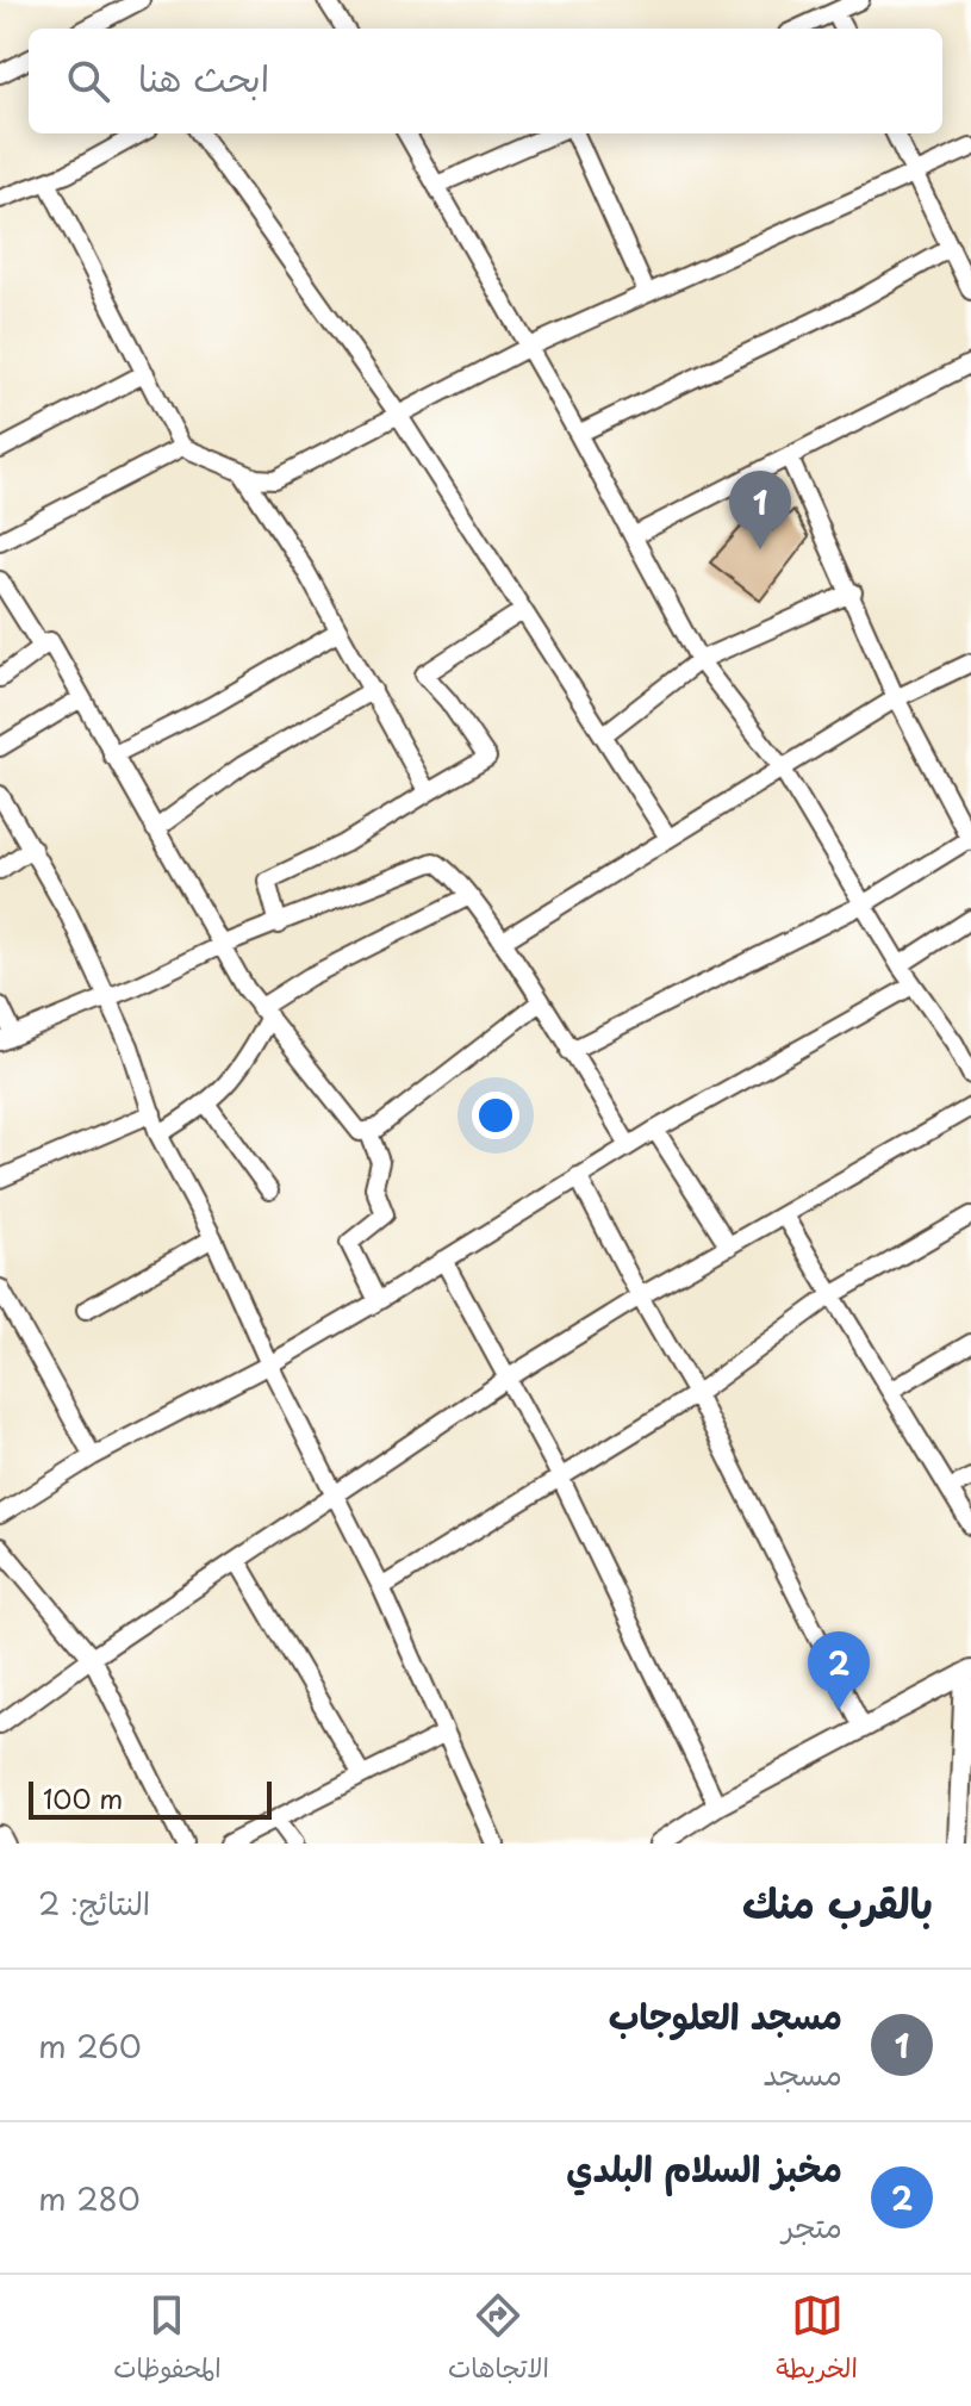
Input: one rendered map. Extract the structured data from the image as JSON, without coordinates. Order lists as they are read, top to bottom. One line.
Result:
{"scale_bar":"100 m","page":{"search":"ابحث هنا","pins":["1","2"],"scale":"100 m","heading":["بالقرب منك","النتائج: 2"],"list":[{"mark":"1","name":"مسجد العلوجاب","note":"مسجد","value":"260 m"},{"mark":"2","name":"مخبز السلام البلدي","note":"متجر","value":"280 m"}],"nav":["الخريطة","الاتجاهات","المحفوظات"]}}
